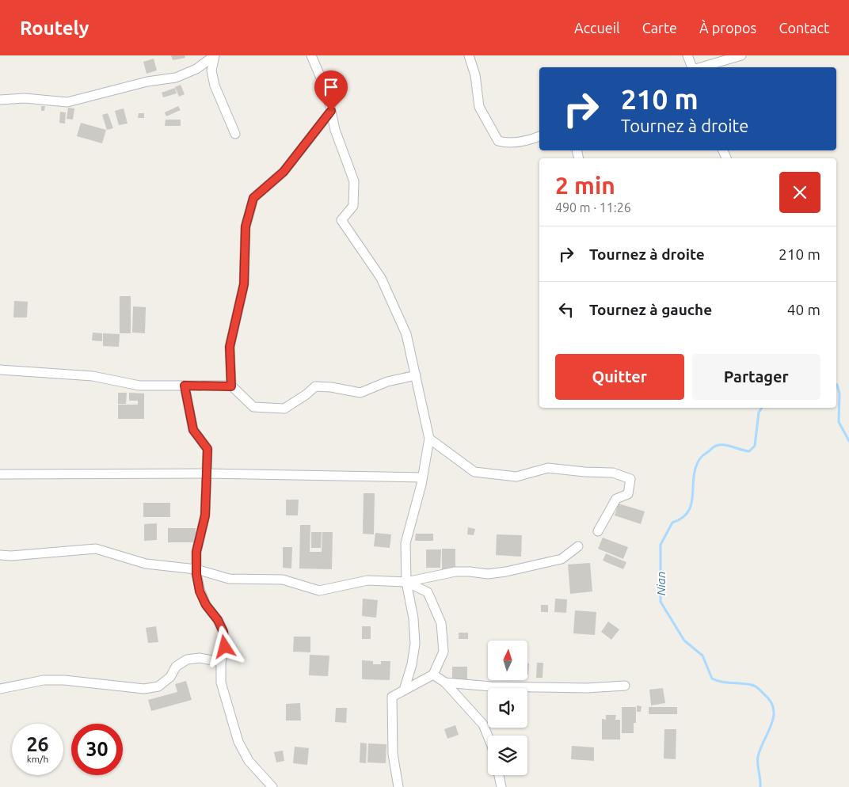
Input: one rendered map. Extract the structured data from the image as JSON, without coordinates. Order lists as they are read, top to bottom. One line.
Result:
{"water":["Nian"],"north":"top","page":{"header":"Routely","nav":["Accueil","Carte","À propos","Contact"],"turn":["210 m","Tournez à droite"],"heading":["2 min","490 m · 11:26"],"list":[{"name":"Tournez à droite","value":"210 m"},{"name":"Tournez à gauche","value":"40 m"}],"buttons":["Quitter","Partager"],"speed":"26 km/h","limit":"30"}}
